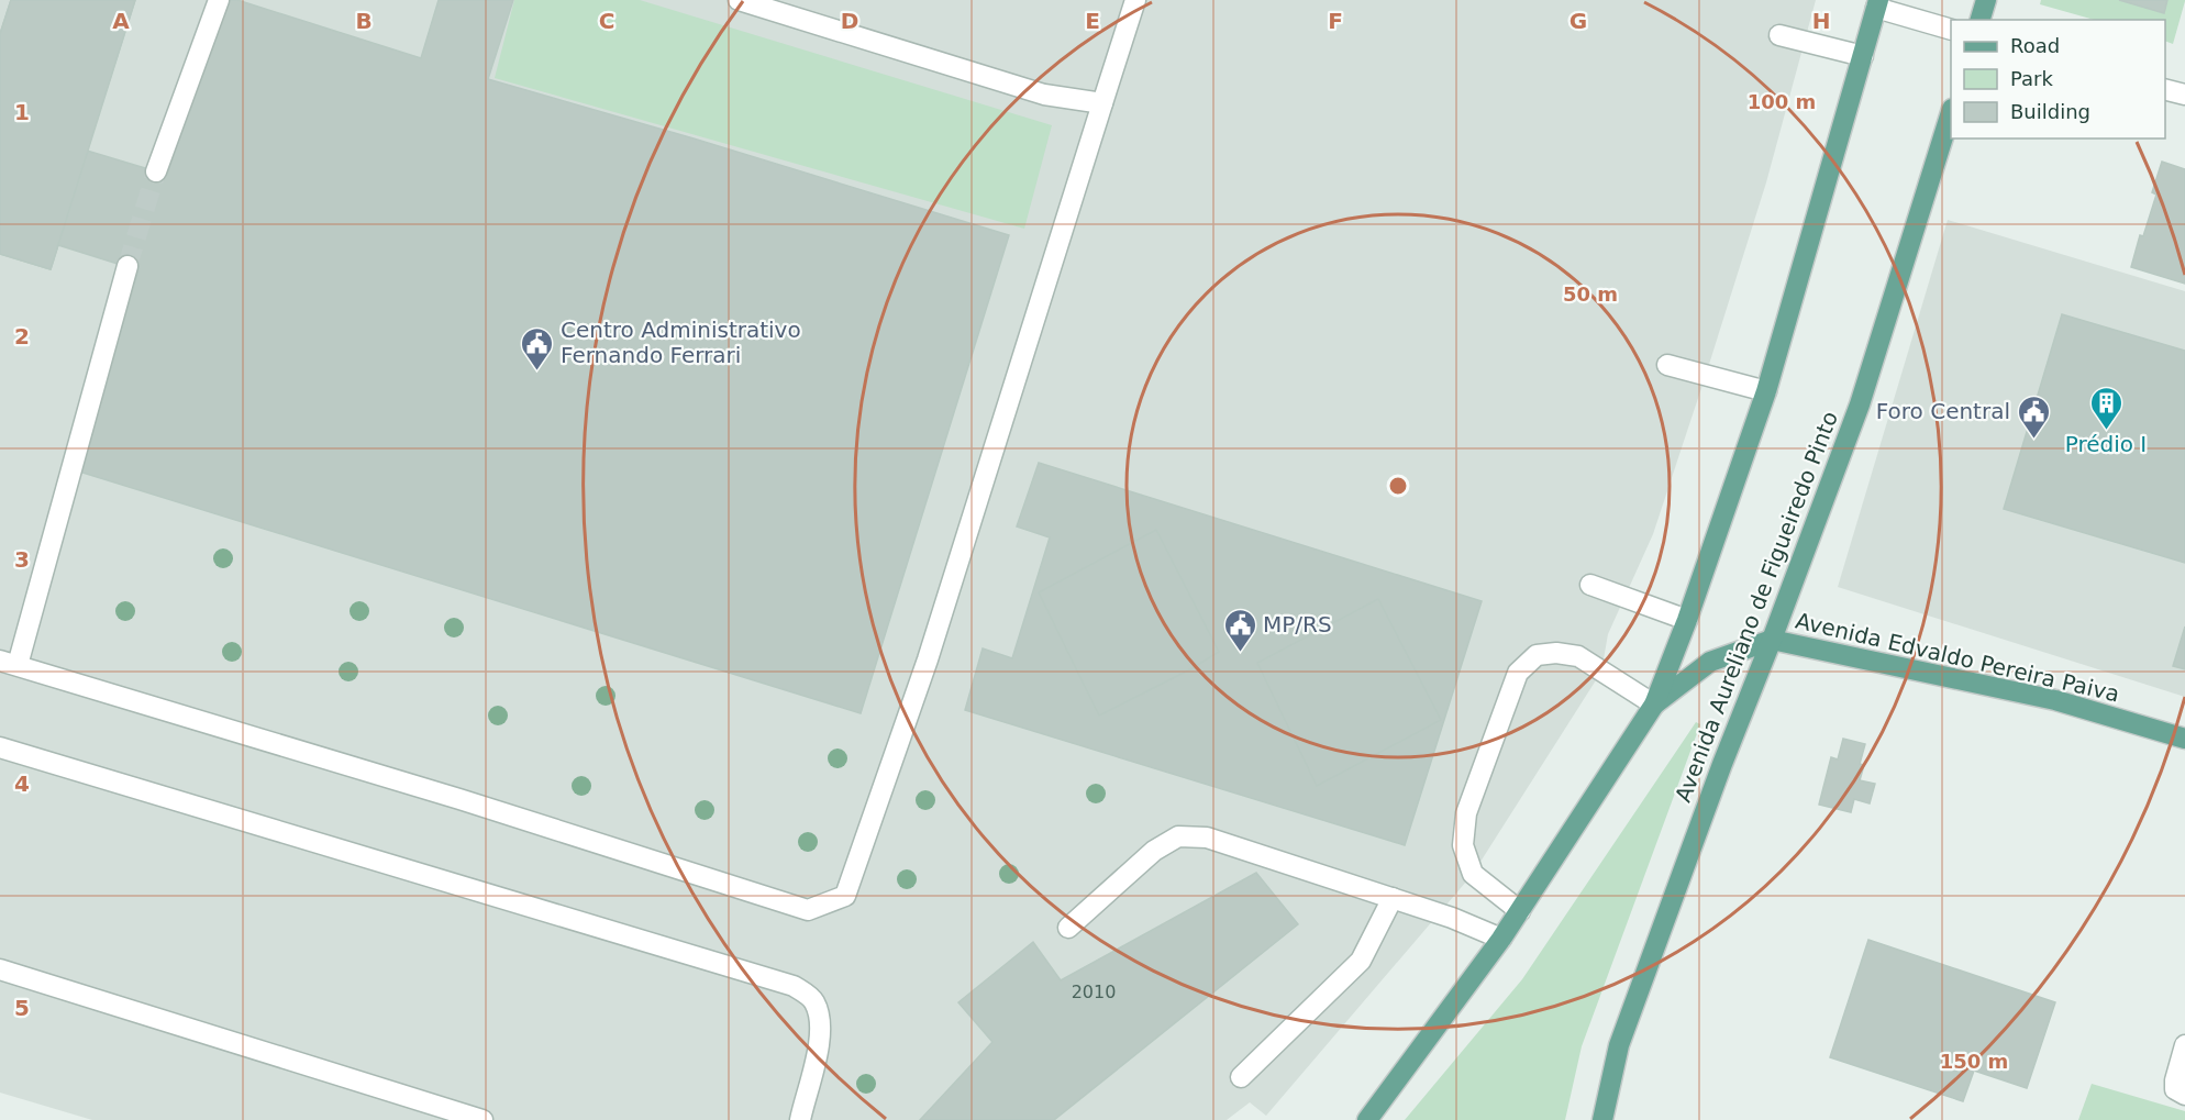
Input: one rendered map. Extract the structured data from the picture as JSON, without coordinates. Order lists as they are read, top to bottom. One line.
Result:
{"streets":{"main road":["Avenida Aureliano de Figueiredo Pinto","Avenida Edvaldo Pereira Paiva"]},"crossings":[["Avenida Aureliano de Figueiredo Pinto","Avenida Edvaldo Pereira Paiva"]],"places":{"public building":["Centro Administrativo Fernando Ferrari","Foro Central","MP/RS"],"building":["Prédio I"]},"house_numbers":["2010"],"legend":["Road","Park","Building"],"grid":{"columns":["A","B","C","D","E","F","G","H"],"rows":["1","2","3","4","5"]},"rings":["100 m","50 m","150 m"]}
